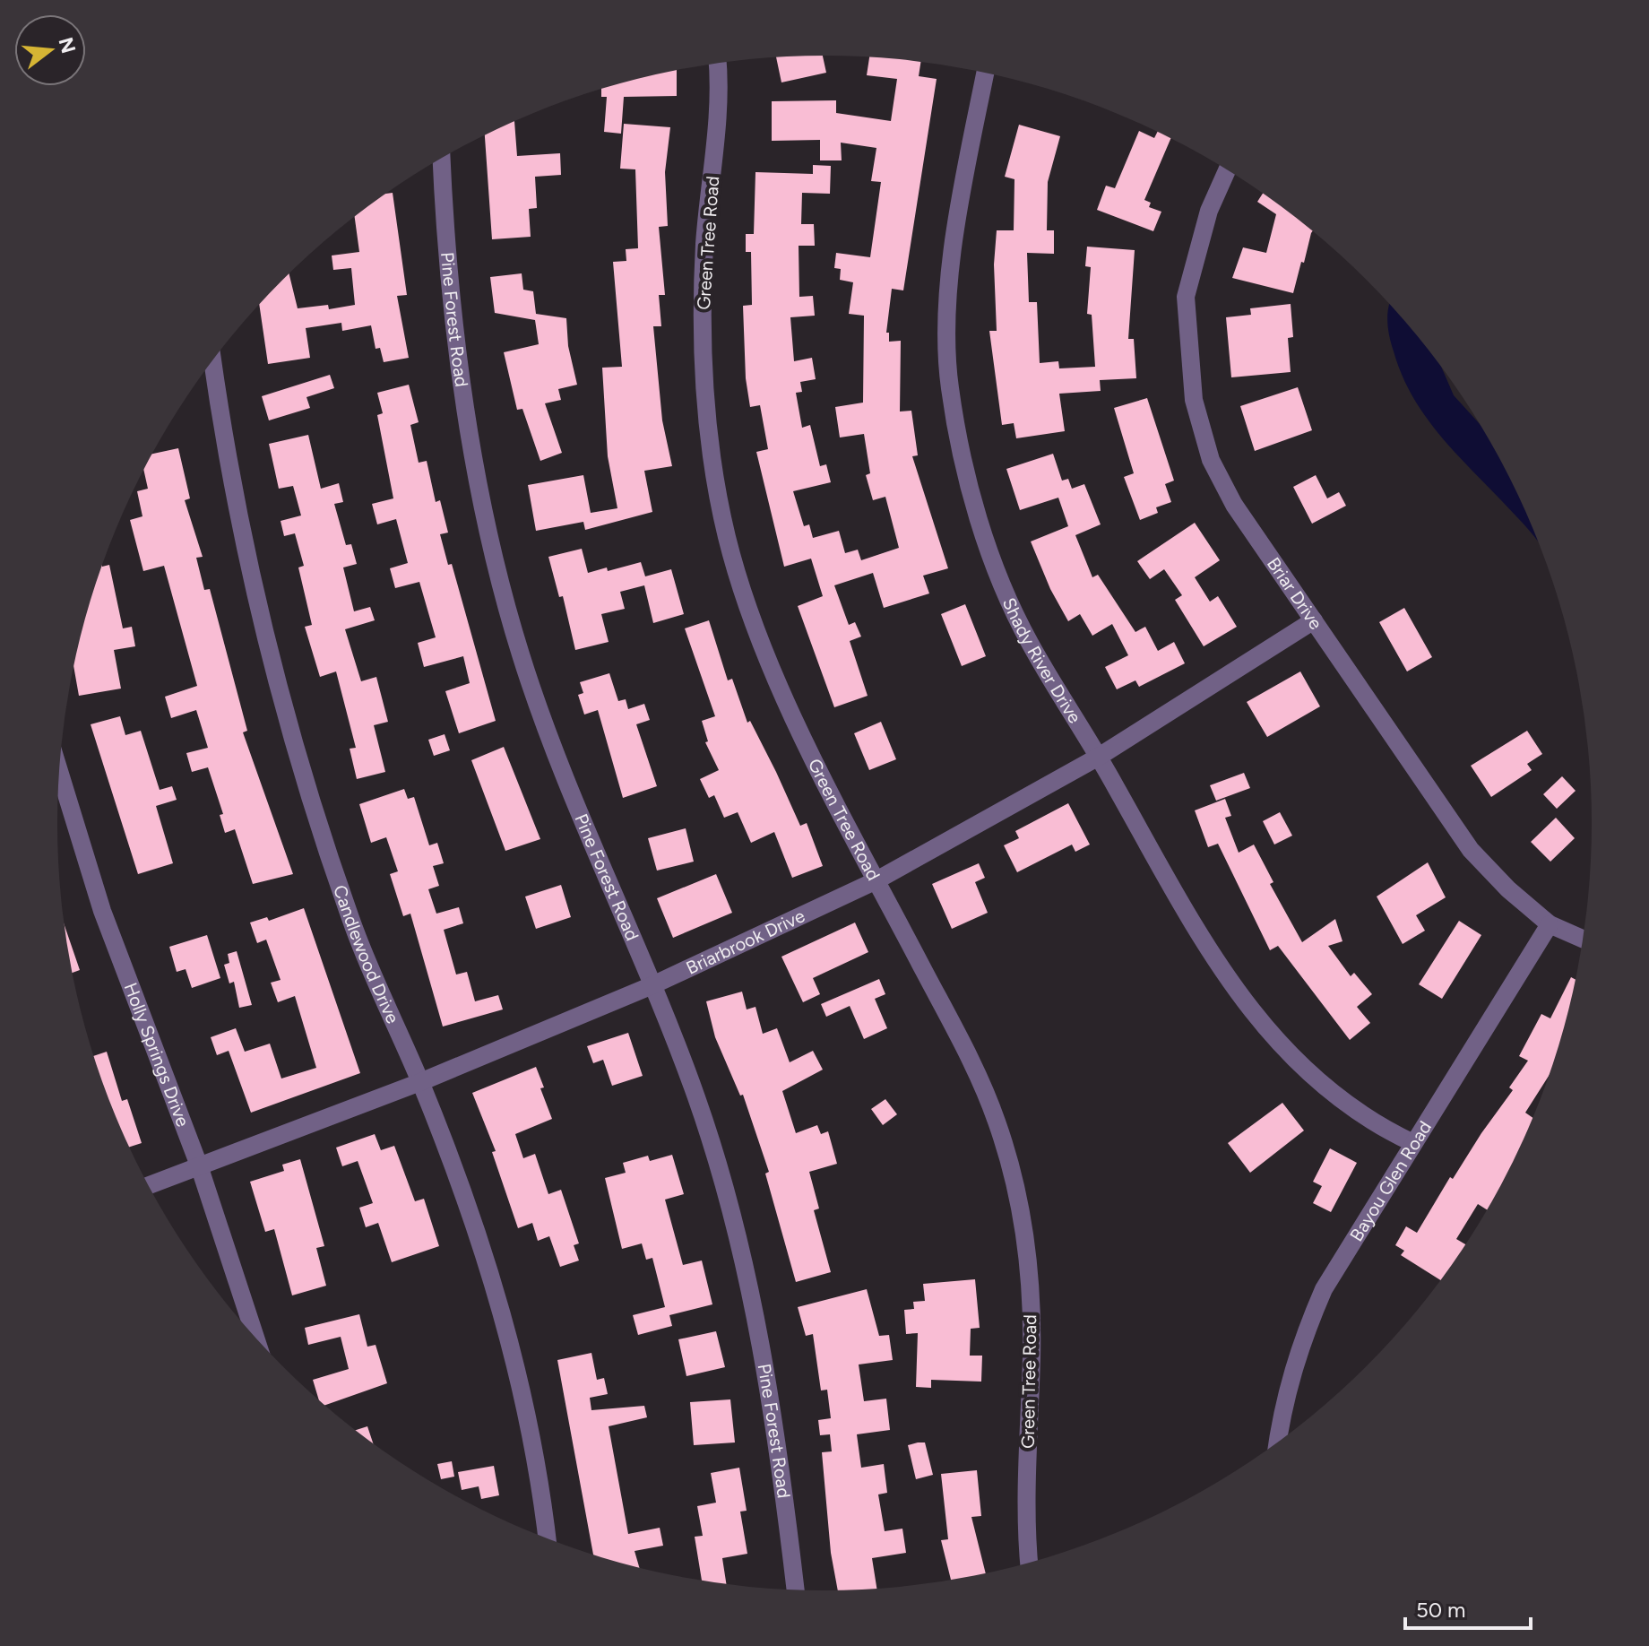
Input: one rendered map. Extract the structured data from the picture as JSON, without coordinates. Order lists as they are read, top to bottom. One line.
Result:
{"streets":{"street":["Green Tree Road","Pine Forest Road","Briar Drive","Shady River Drive","Briarbrook Drive","Candlewood Drive","Holly Springs Drive","Bayou Glen Road"]},"crossings":[["Green Tree Road","Briarbrook Drive"],["Pine Forest Road","Briarbrook Drive"],["Briar Drive","Briarbrook Drive"],["Briar Drive","Bayou Glen Road"],["Shady River Drive","Briarbrook Drive"],["Shady River Drive","Bayou Glen Road"],["Briarbrook Drive","Candlewood Drive"],["Briarbrook Drive","Holly Springs Drive"]],"scale_bar":"50 m","north":"right"}
